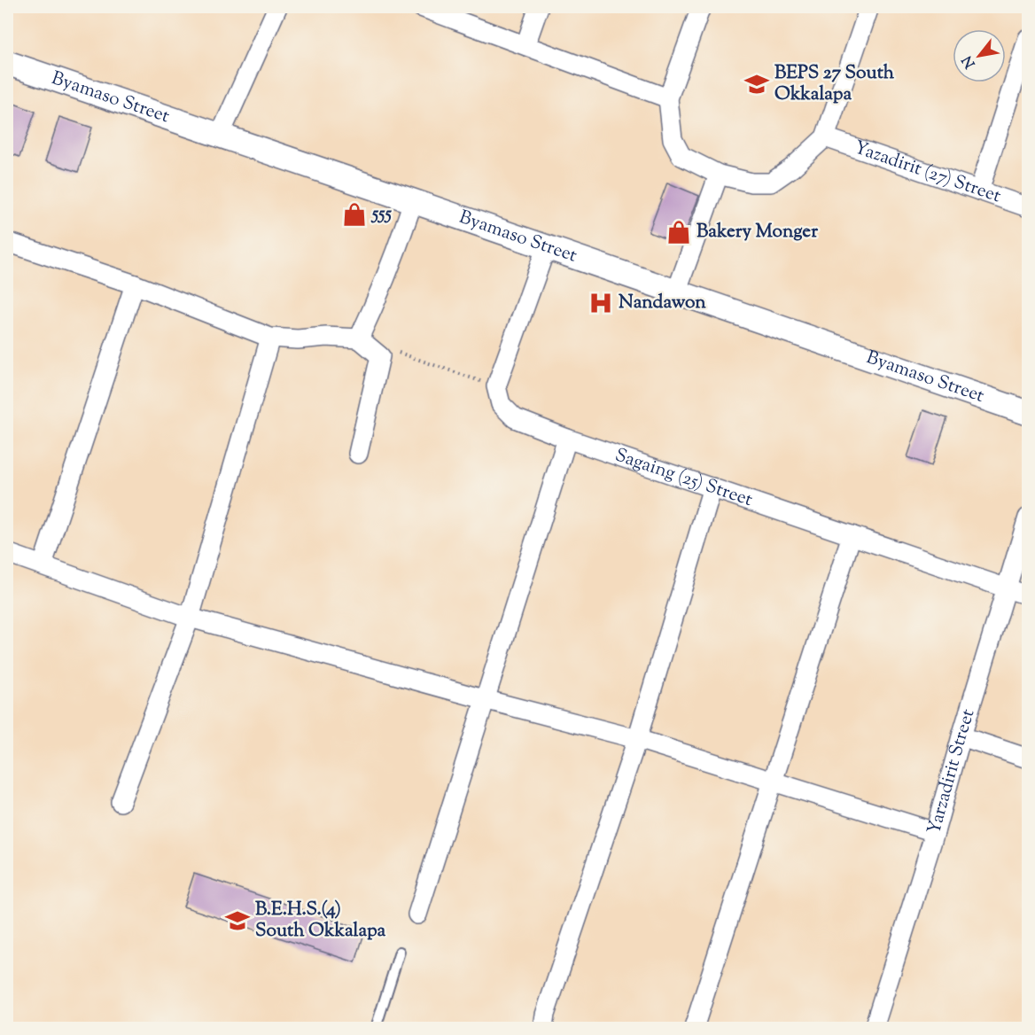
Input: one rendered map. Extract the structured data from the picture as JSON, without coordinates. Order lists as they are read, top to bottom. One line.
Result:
{"streets":{"street":["Byamaso Street","Yazadirit (27) Street","Sagaing (25) Street","Yarzadirit Street"]},"crossings":[["Sagaing (25) Street","Yarzadirit Street"]],"places":{"school or university":["BEPS 27 South Okkalapa","B.E.H.S.(4) South Okkalapa"],"shop":["555","Bakery Monger"],"hospital":["Nandawon"]},"north":"bottom left"}
